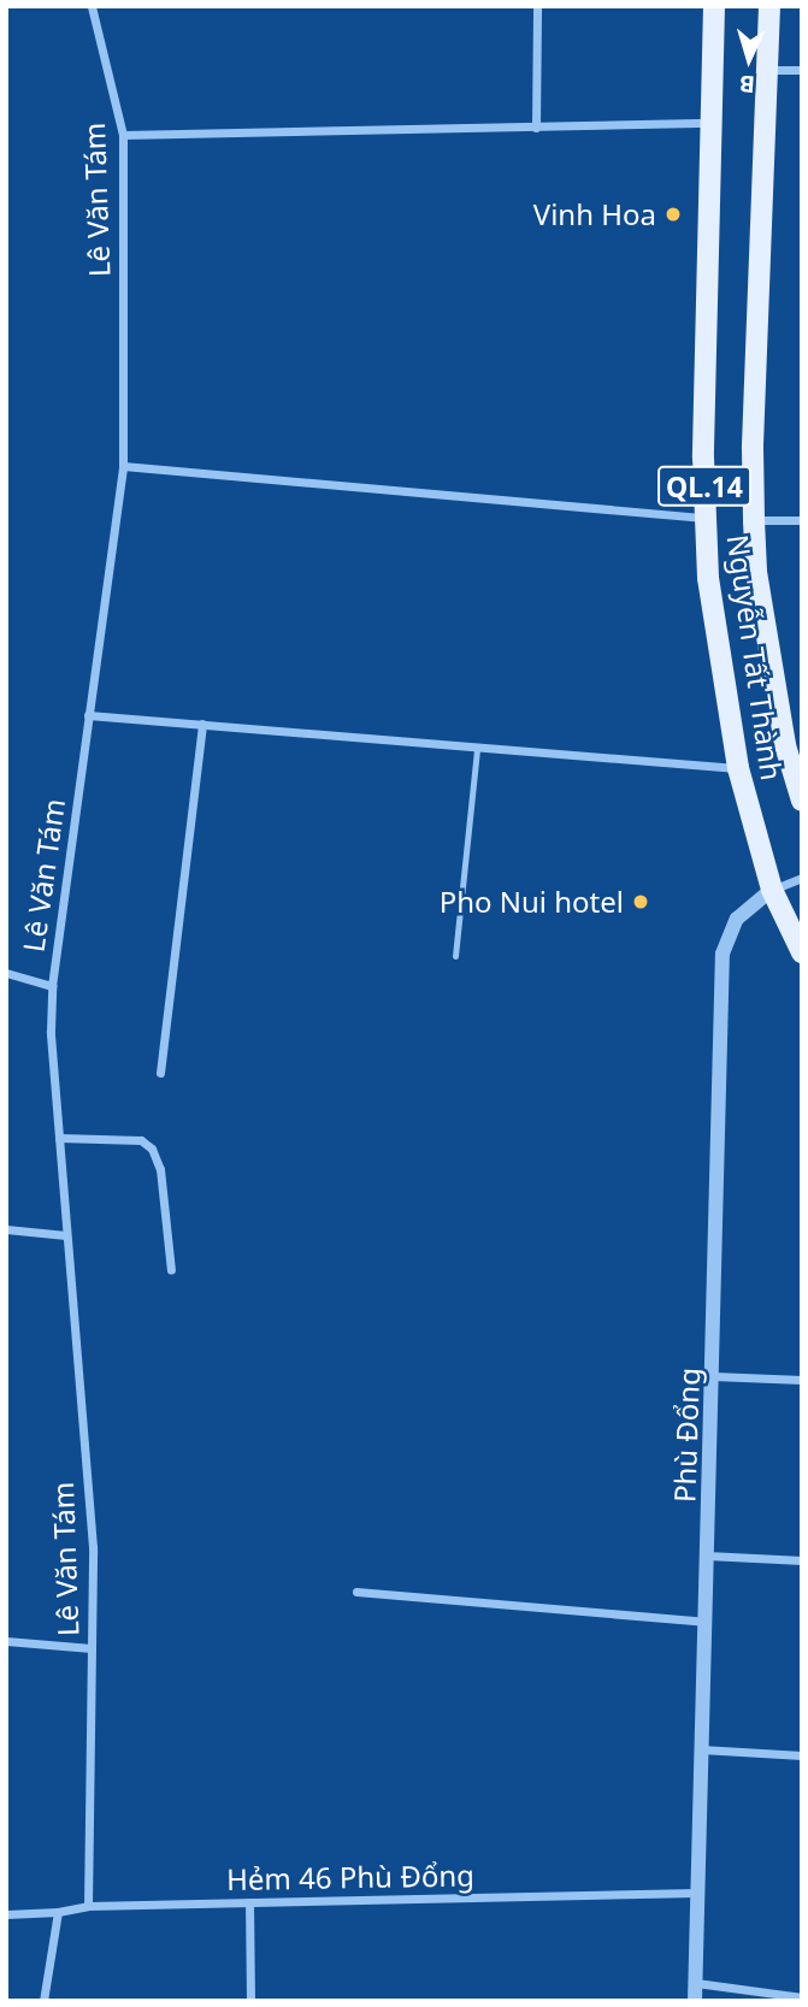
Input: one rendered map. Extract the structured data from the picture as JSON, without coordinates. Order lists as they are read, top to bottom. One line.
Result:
{"streets":{"main road":["QL.14","Nguyễn Tất Thành"],"street":["Lê Văn Tám","Phù Đổng","Hẻm 46 Phù Đổng"]},"crossings":[["Lê Văn Tám","Hẻm 46 Phù Đổng"],["Nguyễn Tất Thành","Phù Đổng"],["Phù Đổng","Hẻm 46 Phù Đổng"]],"places":["Vinh Hoa","Pho Nui hotel"],"north":"bottom"}
